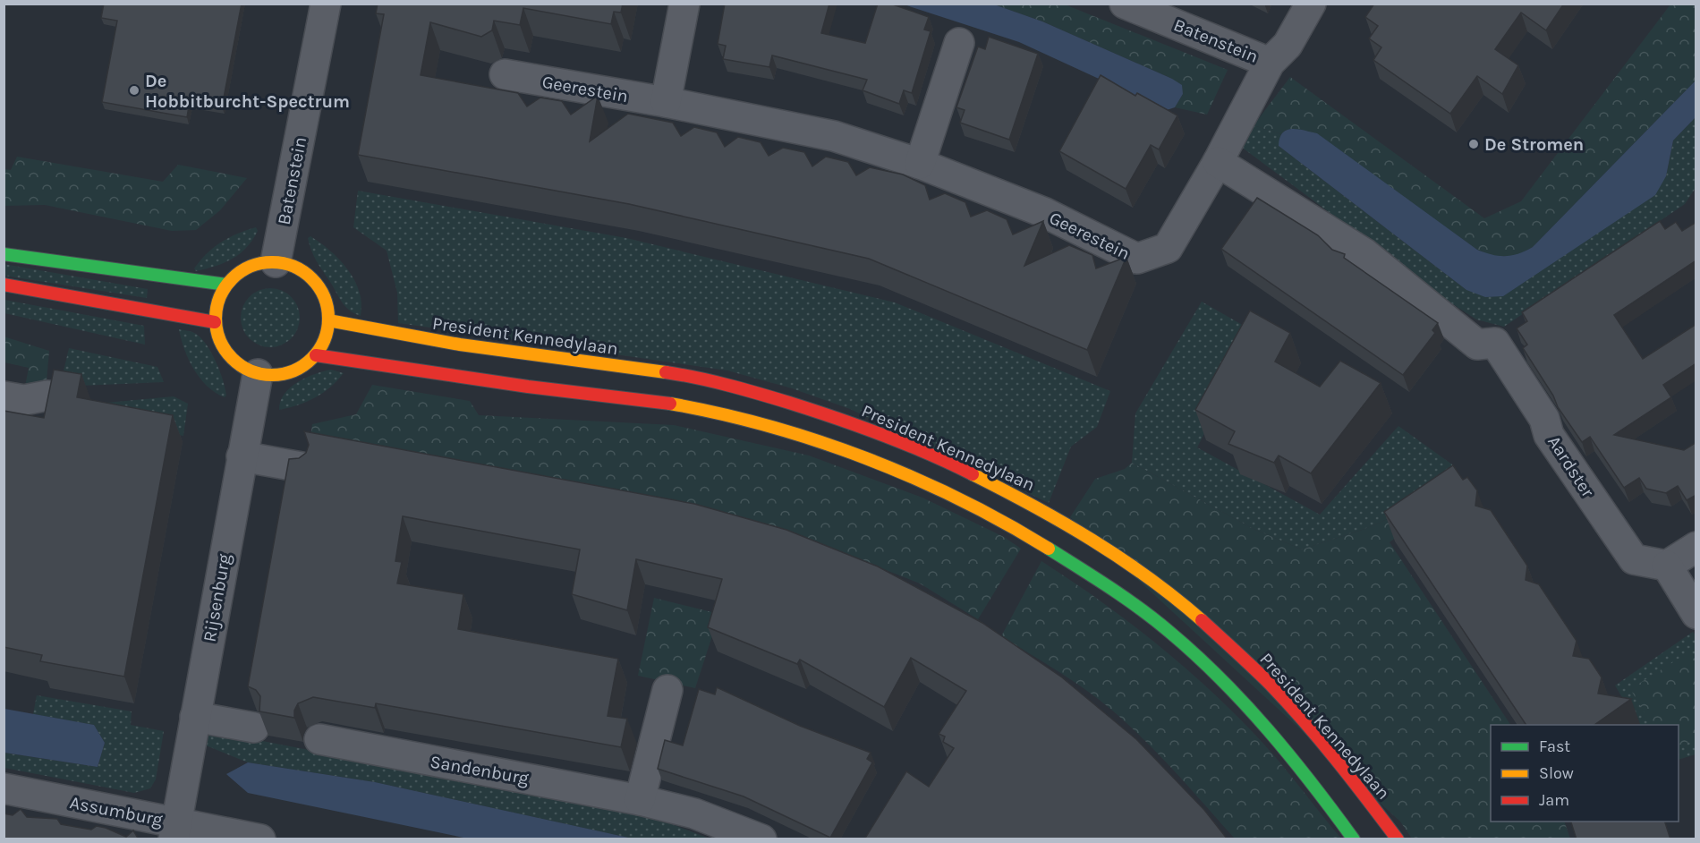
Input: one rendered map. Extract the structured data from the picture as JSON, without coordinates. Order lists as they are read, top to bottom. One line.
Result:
{"streets":{"street":["Batenstein","Geerestein","President Kennedylaan","Aardster","Rijsenburg","Sandenburg","Assumburg"]},"crossings":[["Batenstein","Geerestein"],["Batenstein","President Kennedylaan"],["Batenstein","Rijsenburg"],["Geerestein","Aardster"],["President Kennedylaan","Rijsenburg"],["Rijsenburg","Assumburg"]],"places":["De Hobbitburcht-Spectrum","De Stromen"],"legend":["Fast","Slow","Jam"]}
